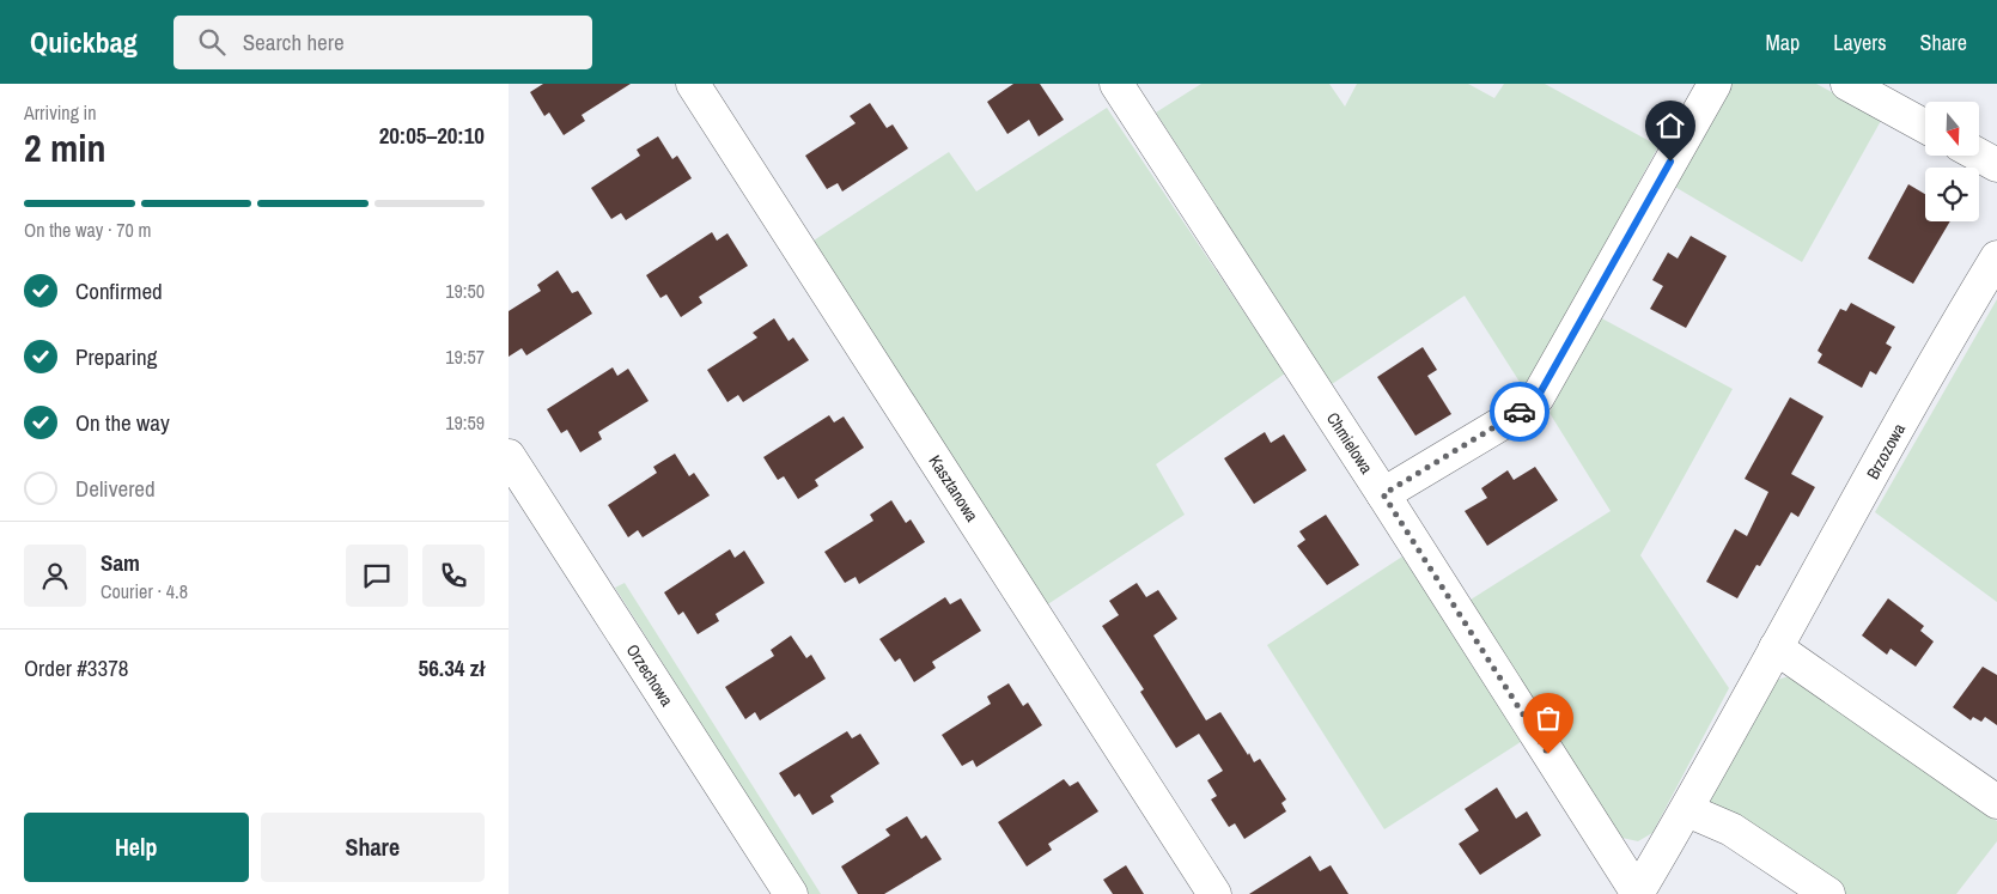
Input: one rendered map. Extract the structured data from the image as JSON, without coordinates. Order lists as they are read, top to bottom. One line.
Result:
{"streets":{"street":["Chmielowa","Brzozowa","Kasztanowa","Orzechowa"]},"crossings":[["Chmielowa","Brzozowa"]],"north":"bottom","page":{"header":"Quickbag","search":"Search here","nav":["Map","Layers","Share"],"heading":["2 min","Arriving in","20:05–20:10"],"panel":["Sam","Courier · 4.8","Order #3378","56.34 zł"],"bar":"On the way · 70 m","list":[["Confirmed","19:50"],["Preparing","19:57"],["On the way","19:59"],"Delivered"],"buttons":["Help","Share"]}}
